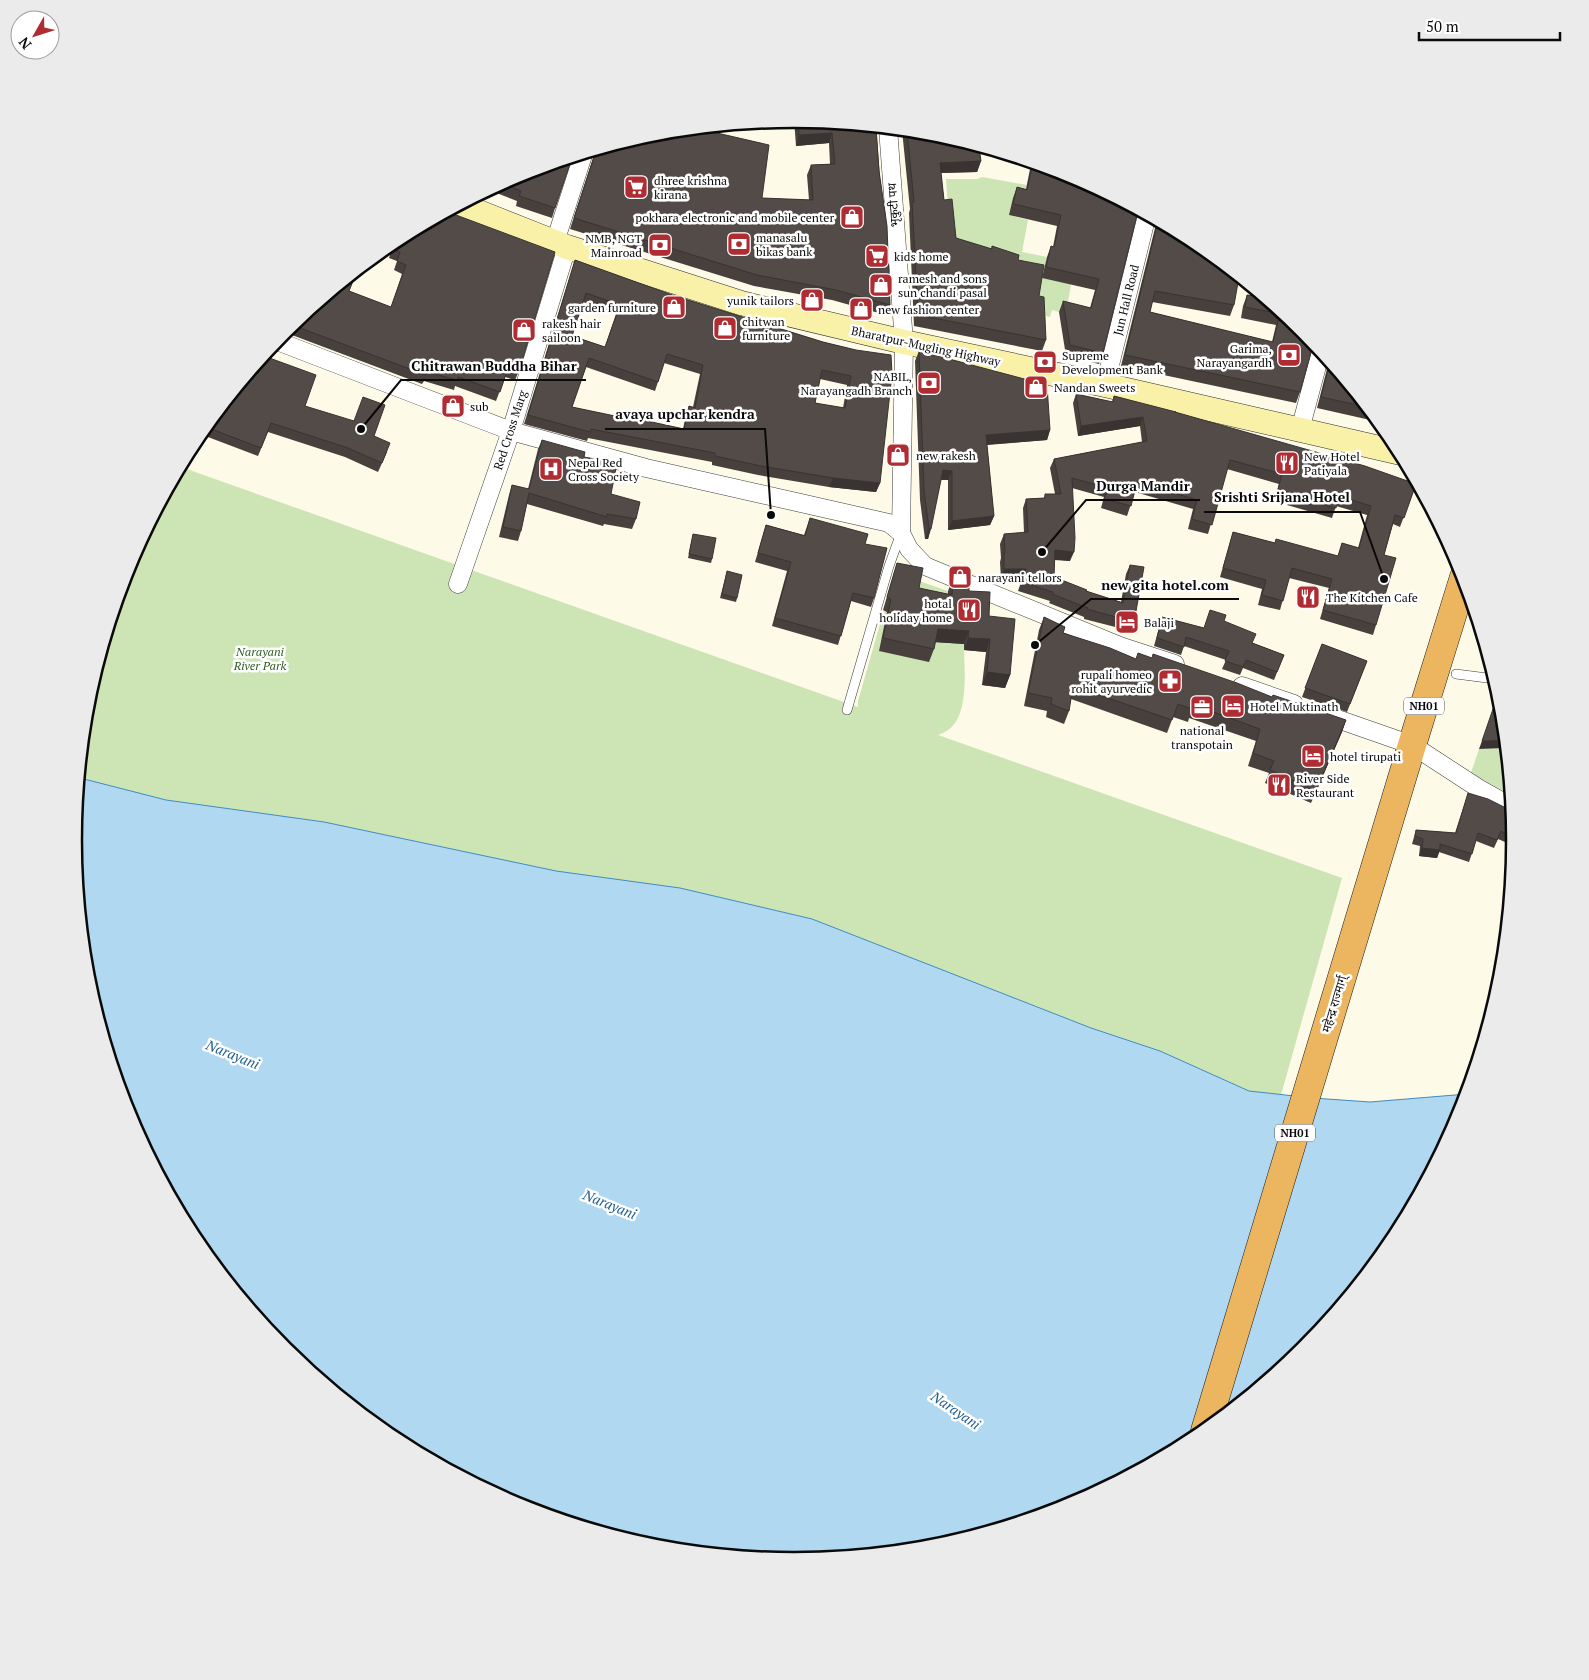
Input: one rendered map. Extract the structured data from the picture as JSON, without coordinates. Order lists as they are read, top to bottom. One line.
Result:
{"streets":{"highway":["NH01","महेन्द्र राज्मार्ग्"],"main road":["Bharatpur-Mugling Highway"],"street":["भृकुटी पथ","Jun Hall Road","Red Cross Marg"]},"crossings":[["भृकुटी पथ","Bharatpur-Mugling Highway"],["Jun Hall Road","Bharatpur-Mugling Highway"],["Bharatpur-Mugling Highway","Red Cross Marg"]],"water":["Narayani"],"parks":["Narayani River Park"],"places":{"supermarket":["dhree krishna kirana","kids home"],"shop":["pokhara electronic and mobile center","ramesh and sons sun chandi pasal","yunik tailors","garden furniture","new fashion center","chitwan furniture","rakesh hair sailoon","Nandan Sweets","sub","new rakesh","narayani tellors"],"bank":["manasalu bikas bank","NMB, NGT Mainroad","Garima, Narayangardh","Supreme Development Bank","NABIL, Narayangadh Branch"],"other":["Chitrawan Buddha Bihar","avaya upchar kendra","Durga Mandir","Srishti Srijana Hotel","new gita hotel.com"],"restaurant":["New Hotel Patiyala","The Kitchen Cafe","hotal holiday home","River Side Restaurant"],"hospital":["Nepal Red Cross Society"],"hotel":["Balaji","Hotel Muktinath","hotel tirupati"],"pharmacy":["rupali homeo rohit ayurvedic"],"office":["national transpotain"]},"scale_bar":"50 m","north":"bottom left"}
